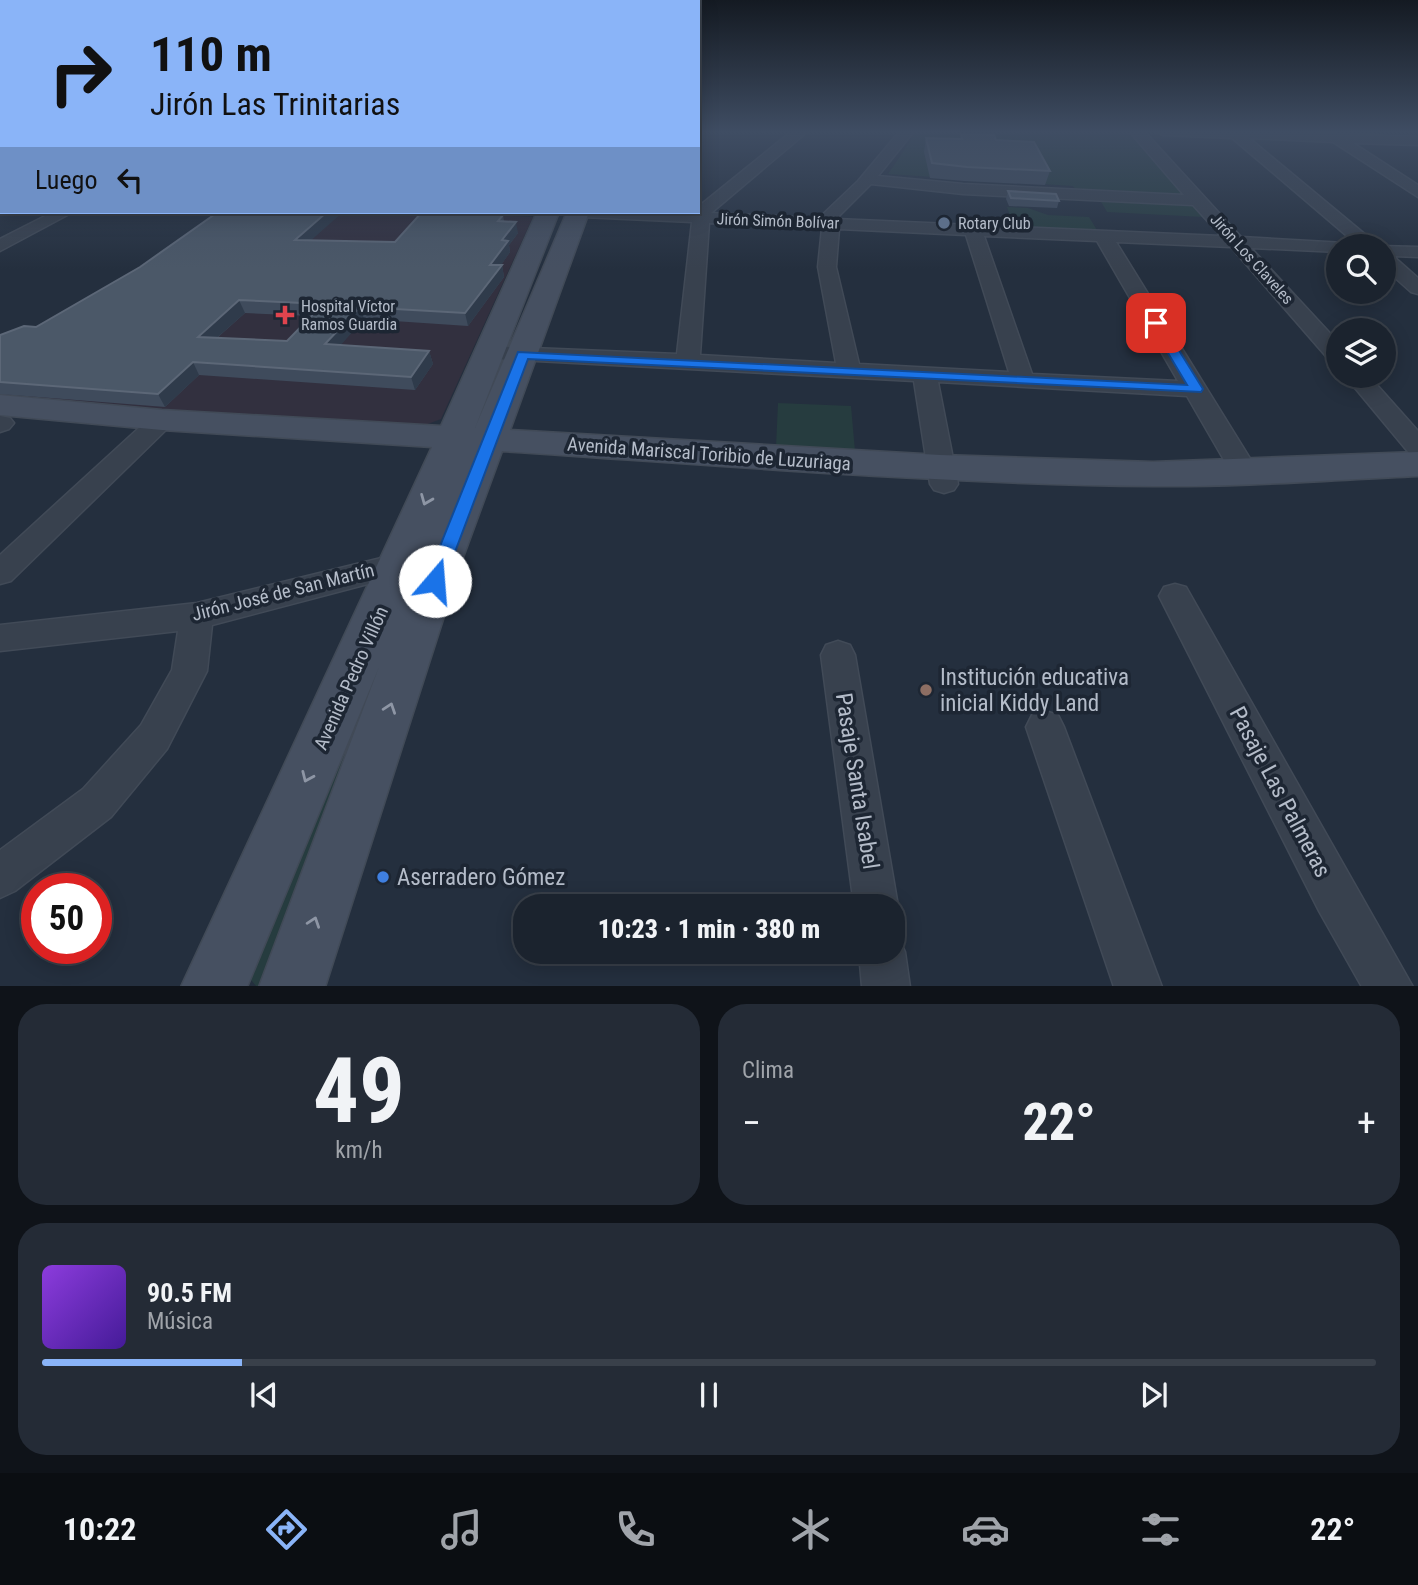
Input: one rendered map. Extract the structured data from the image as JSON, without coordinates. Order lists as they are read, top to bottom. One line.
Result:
{"streets":{"main road":["Avenida Mariscal Toribio de Luzuriaga","Avenida Pedro Villón"],"street":["Jirón Simón Bolívar","Jirón Los Claveles","Jirón José de San Martín","Pasaje Santa Isabel","Pasaje Las Palmeras"]},"crossings":[["Jirón Simón Bolívar","Jirón Los Claveles"],["Jirón Simón Bolívar","Avenida Pedro Villón"],["Avenida Mariscal Toribio de Luzuriaga","Avenida Pedro Villón"],["Jirón José de San Martín","Avenida Pedro Villón"]],"places":{"other":["Rotary Club","Institución educativa inicial Kiddy Land","Aserradero Gómez"],"health":["Hospital Víctor Ramos Guardia"]},"page":{"turn":["110 m","Jirón Las Trinitarias"],"then":"Luego","limit":"50","trip":"10:23 · 1 min · 380 m","tile":[["49","km/h"],"Clima"],"heat":["−","22°","+"],"song":["90.5 FM","Música"],"tabs":["10:22","22°"]}}
